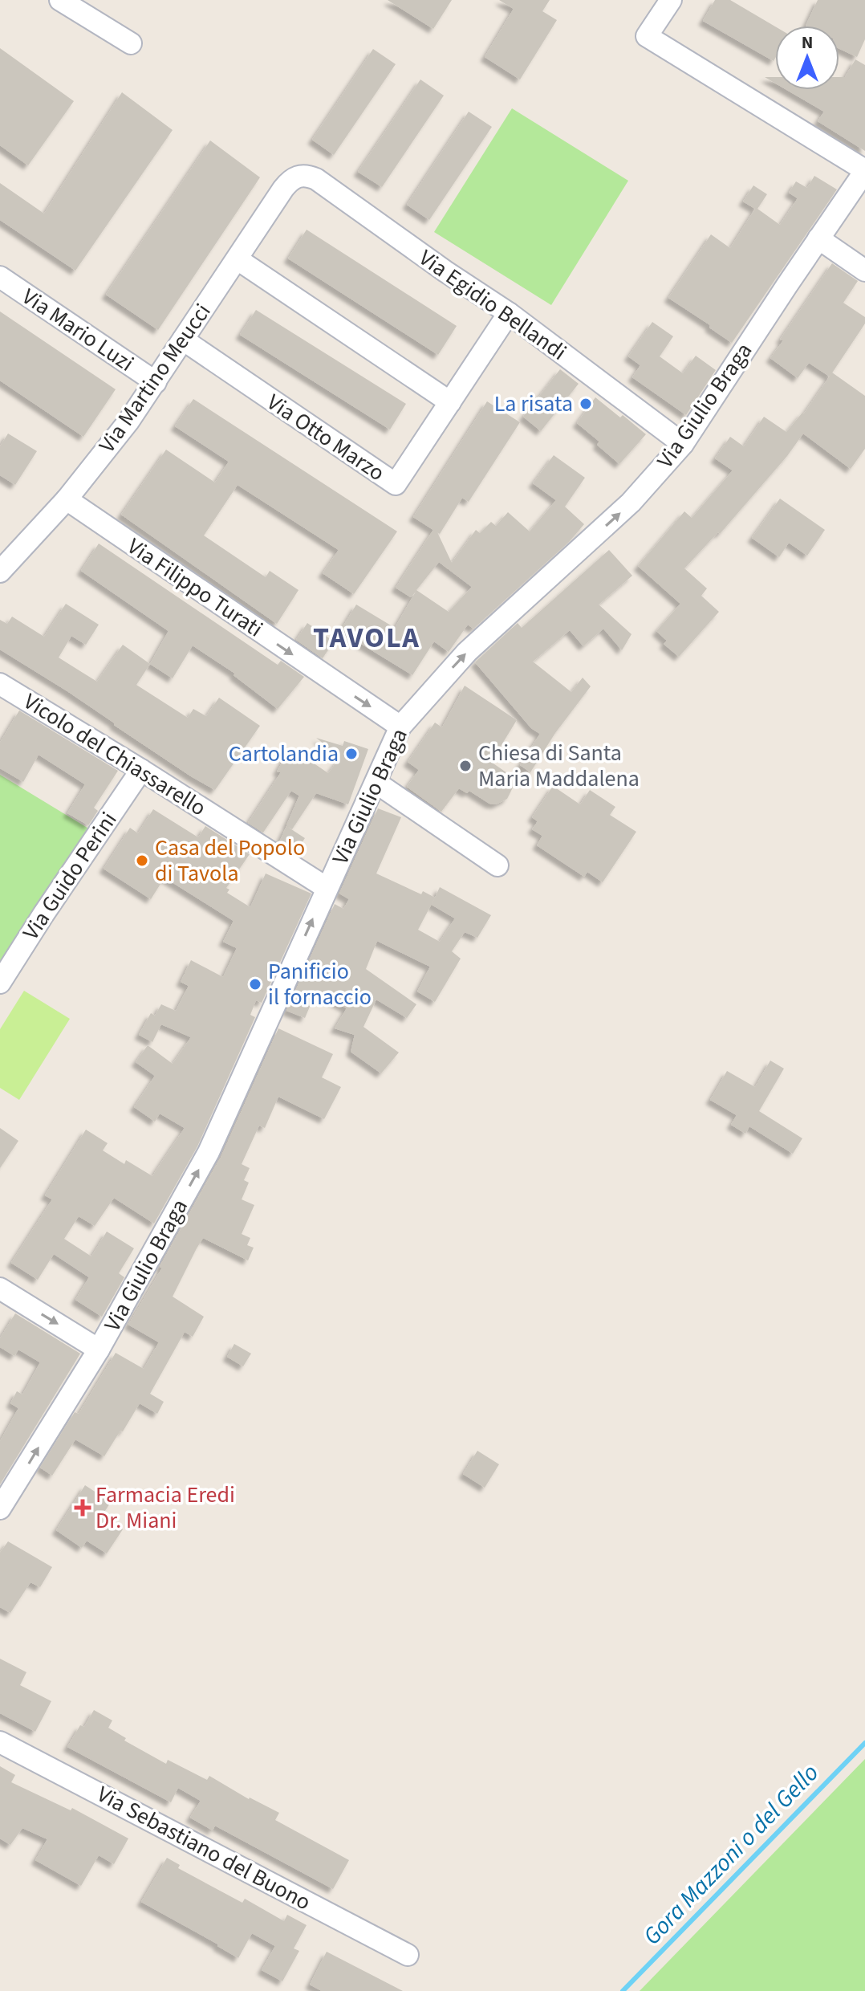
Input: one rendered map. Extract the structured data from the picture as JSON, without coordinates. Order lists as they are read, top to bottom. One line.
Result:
{"streets":{"street":["Via Egidio Bellandi","Via Mario Luzi","Via Martino Meucci","Via Giulio Braga","Via Otto Marzo","Via Filippo Turati","Vicolo del Chiassarello","Via Guido Perini","Via Sebastiano del Buono"]},"crossings":[["Via Egidio Bellandi","Via Martino Meucci"],["Via Egidio Bellandi","Via Giulio Braga"],["Via Egidio Bellandi","Via Otto Marzo"],["Via Mario Luzi","Via Martino Meucci"],["Via Martino Meucci","Via Otto Marzo"],["Via Martino Meucci","Via Filippo Turati"],["Via Giulio Braga","Via Filippo Turati"],["Via Giulio Braga","Vicolo del Chiassarello"],["Vicolo del Chiassarello","Via Guido Perini"]],"one_way":["Via Giulio Braga","Via Filippo Turati"],"districts":["TAVOLA"],"water":["Gora Mazzoni o del Gello"],"places":{"other":["La risata","Cartolandia","Chiesa di Santa Maria Maddalena","Casa del Popolo di Tavola","Panificio il fornaccio"],"health":["Farmacia Eredi Dr. Miani"]},"north":"top"}
